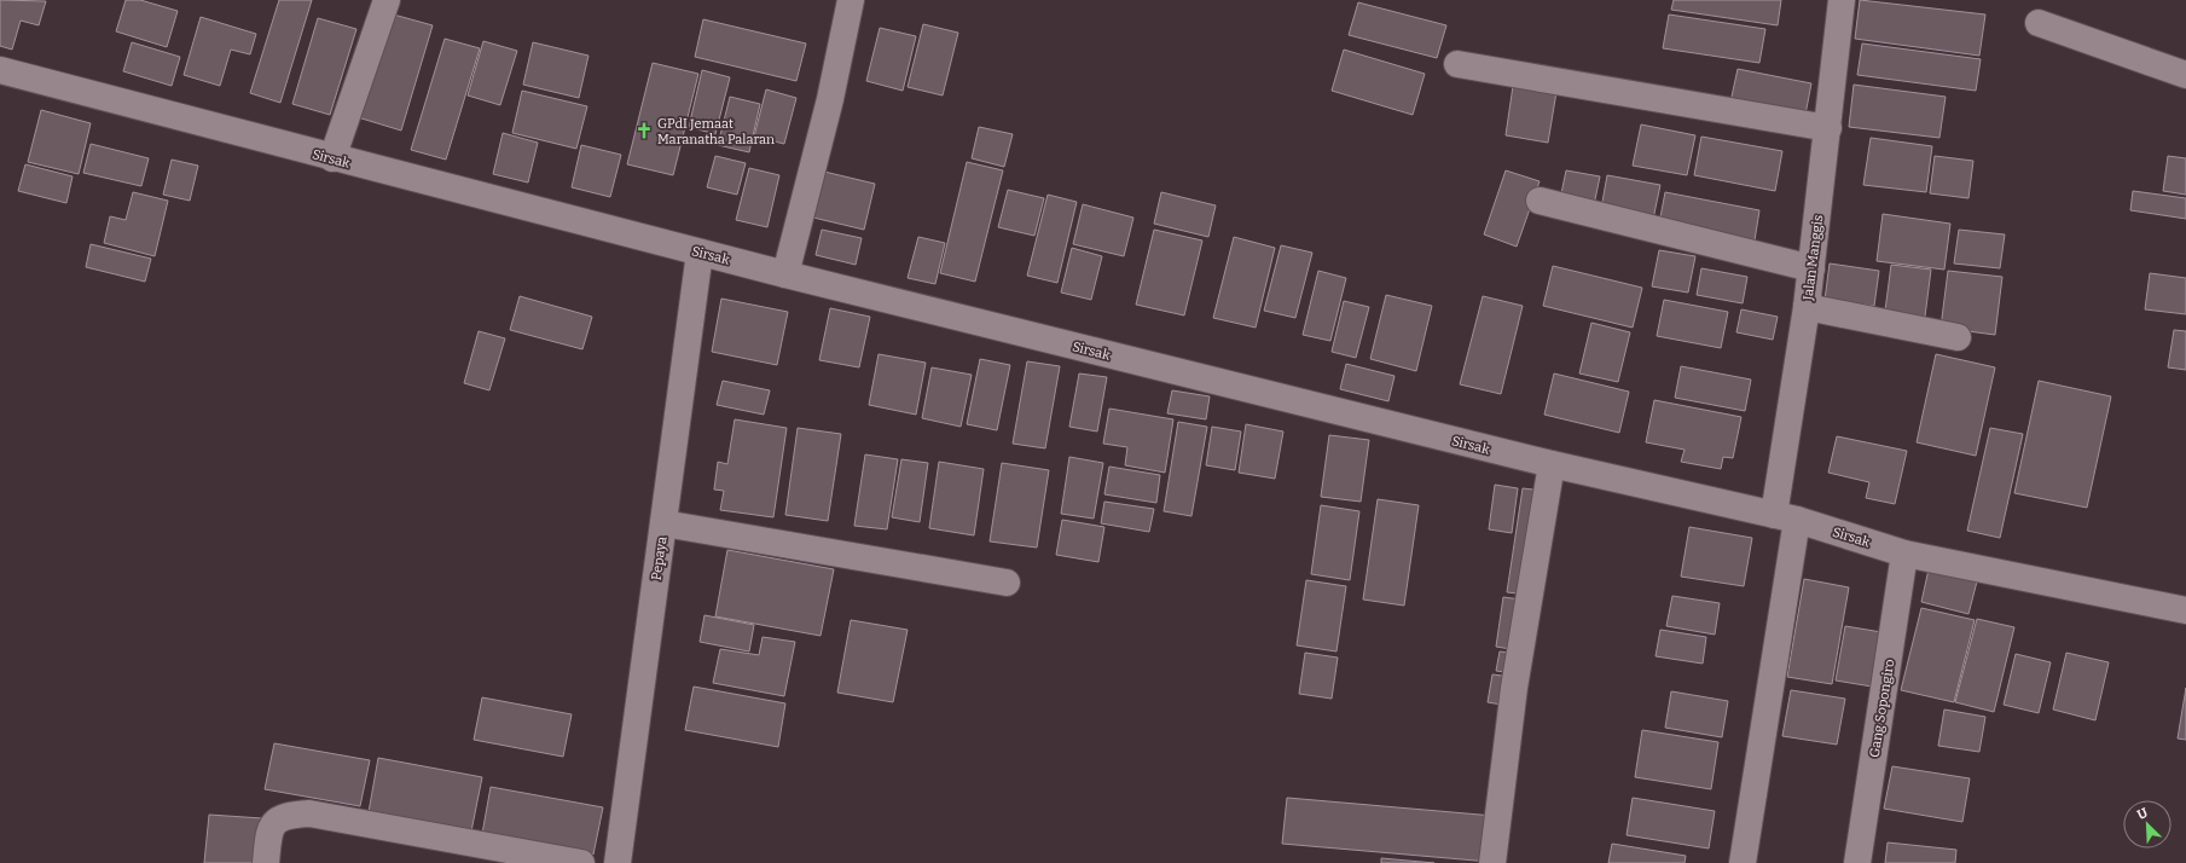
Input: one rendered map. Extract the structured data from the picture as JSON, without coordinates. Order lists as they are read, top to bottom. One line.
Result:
{"streets":{"street":["Sirsak","Jalan Manggis","Pepaya","Gang Sopongiro"]},"crossings":[["Sirsak","Jalan Manggis"],["Sirsak","Pepaya"],["Sirsak","Gang Sopongiro"]],"places":{"church":["GPdI Jemaat Maranatha Palaran"]},"north":"top left"}
